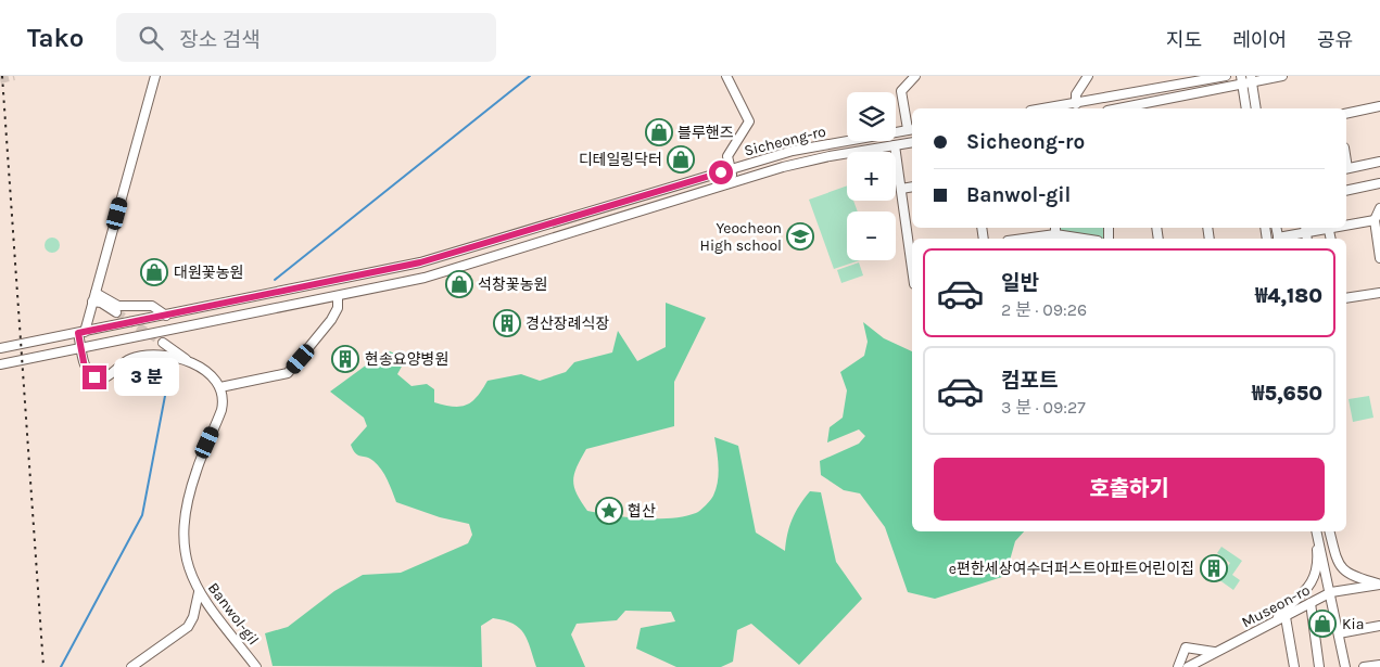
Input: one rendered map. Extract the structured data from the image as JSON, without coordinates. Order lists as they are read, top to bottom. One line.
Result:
{"streets":{"street":["Sicheong-ro","Museon-ro","Banwol-gil"]},"places":{"shop":["블루핸즈","디테일링닥터","대원꽃농원","석창꽃농원","Kia"],"school or university":["Yeocheon High school"],"building":["경산장례식장","현송요양병원","e편한세상여수더퍼스트아파트어린이집"],"place":["협산"]},"page":{"header":"Tako","search":"장소 검색","nav":["지도","레이어","공유"],"map_buttons":["+","−"],"banner":["Sicheong-ro","Banwol-gil"],"list":[{"name":"일반","note":"2 분 · 09:26","value":"₩4,180"},{"name":"컴포트","note":"3 분 · 09:27","value":"₩5,650"}],"bubble":"3 분","buttons":"호출하기"}}
